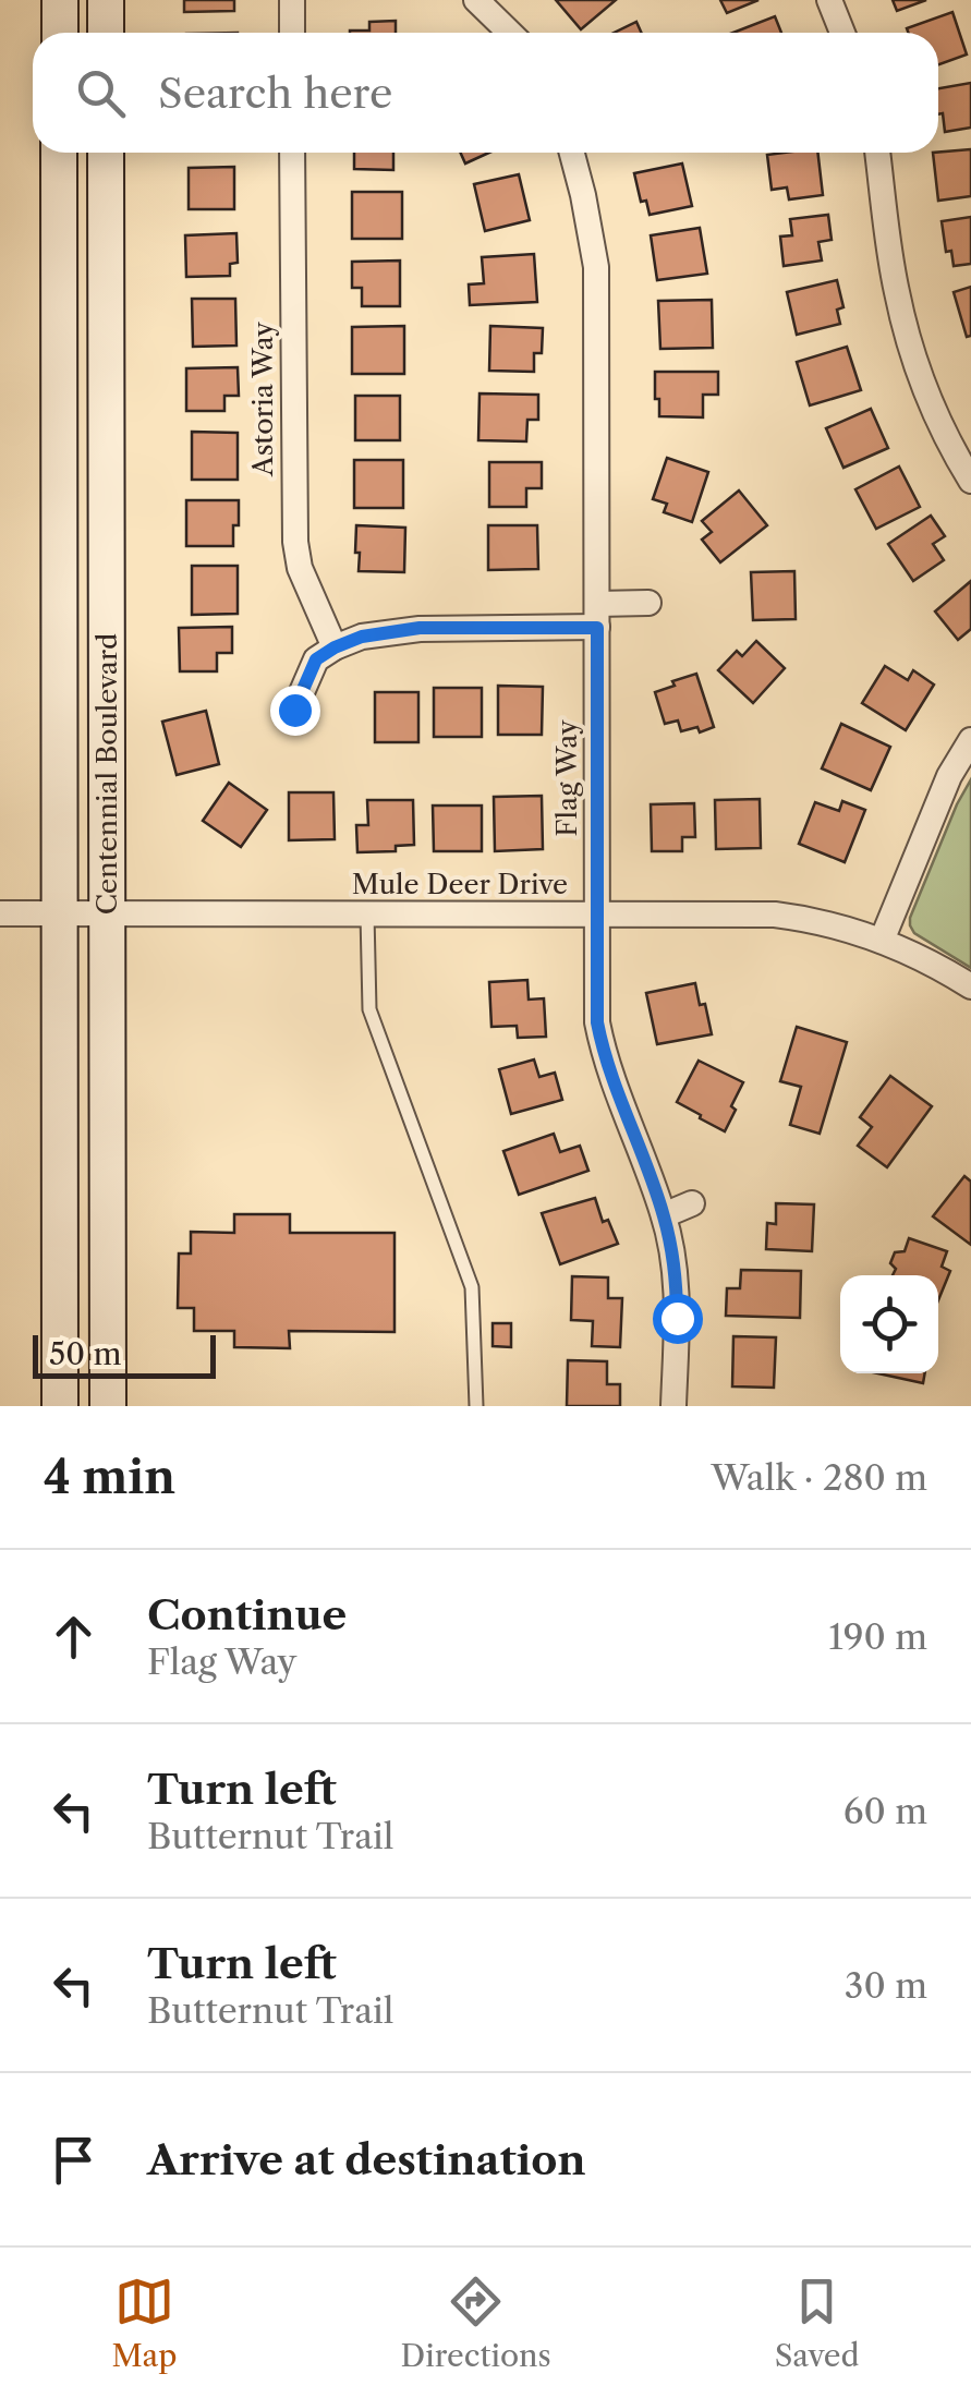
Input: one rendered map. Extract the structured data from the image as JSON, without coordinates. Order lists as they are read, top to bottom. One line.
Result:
{"streets":{"main road":["Centennial Boulevard"],"street":["Astoria Way","Flag Way","Mule Deer Drive"]},"crossings":[["Centennial Boulevard","Mule Deer Drive"],["Flag Way","Mule Deer Drive"]],"scale_bar":"50 m","page":{"search":"Search here","scale":"50 m","heading":["4 min","Walk · 280 m"],"list":[["Continue","Flag Way","190 m"],["Turn left","Butternut Trail","60 m"],["Turn left","Butternut Trail","30 m"],"Arrive at destination"],"nav":["Map","Directions","Saved"]}}
